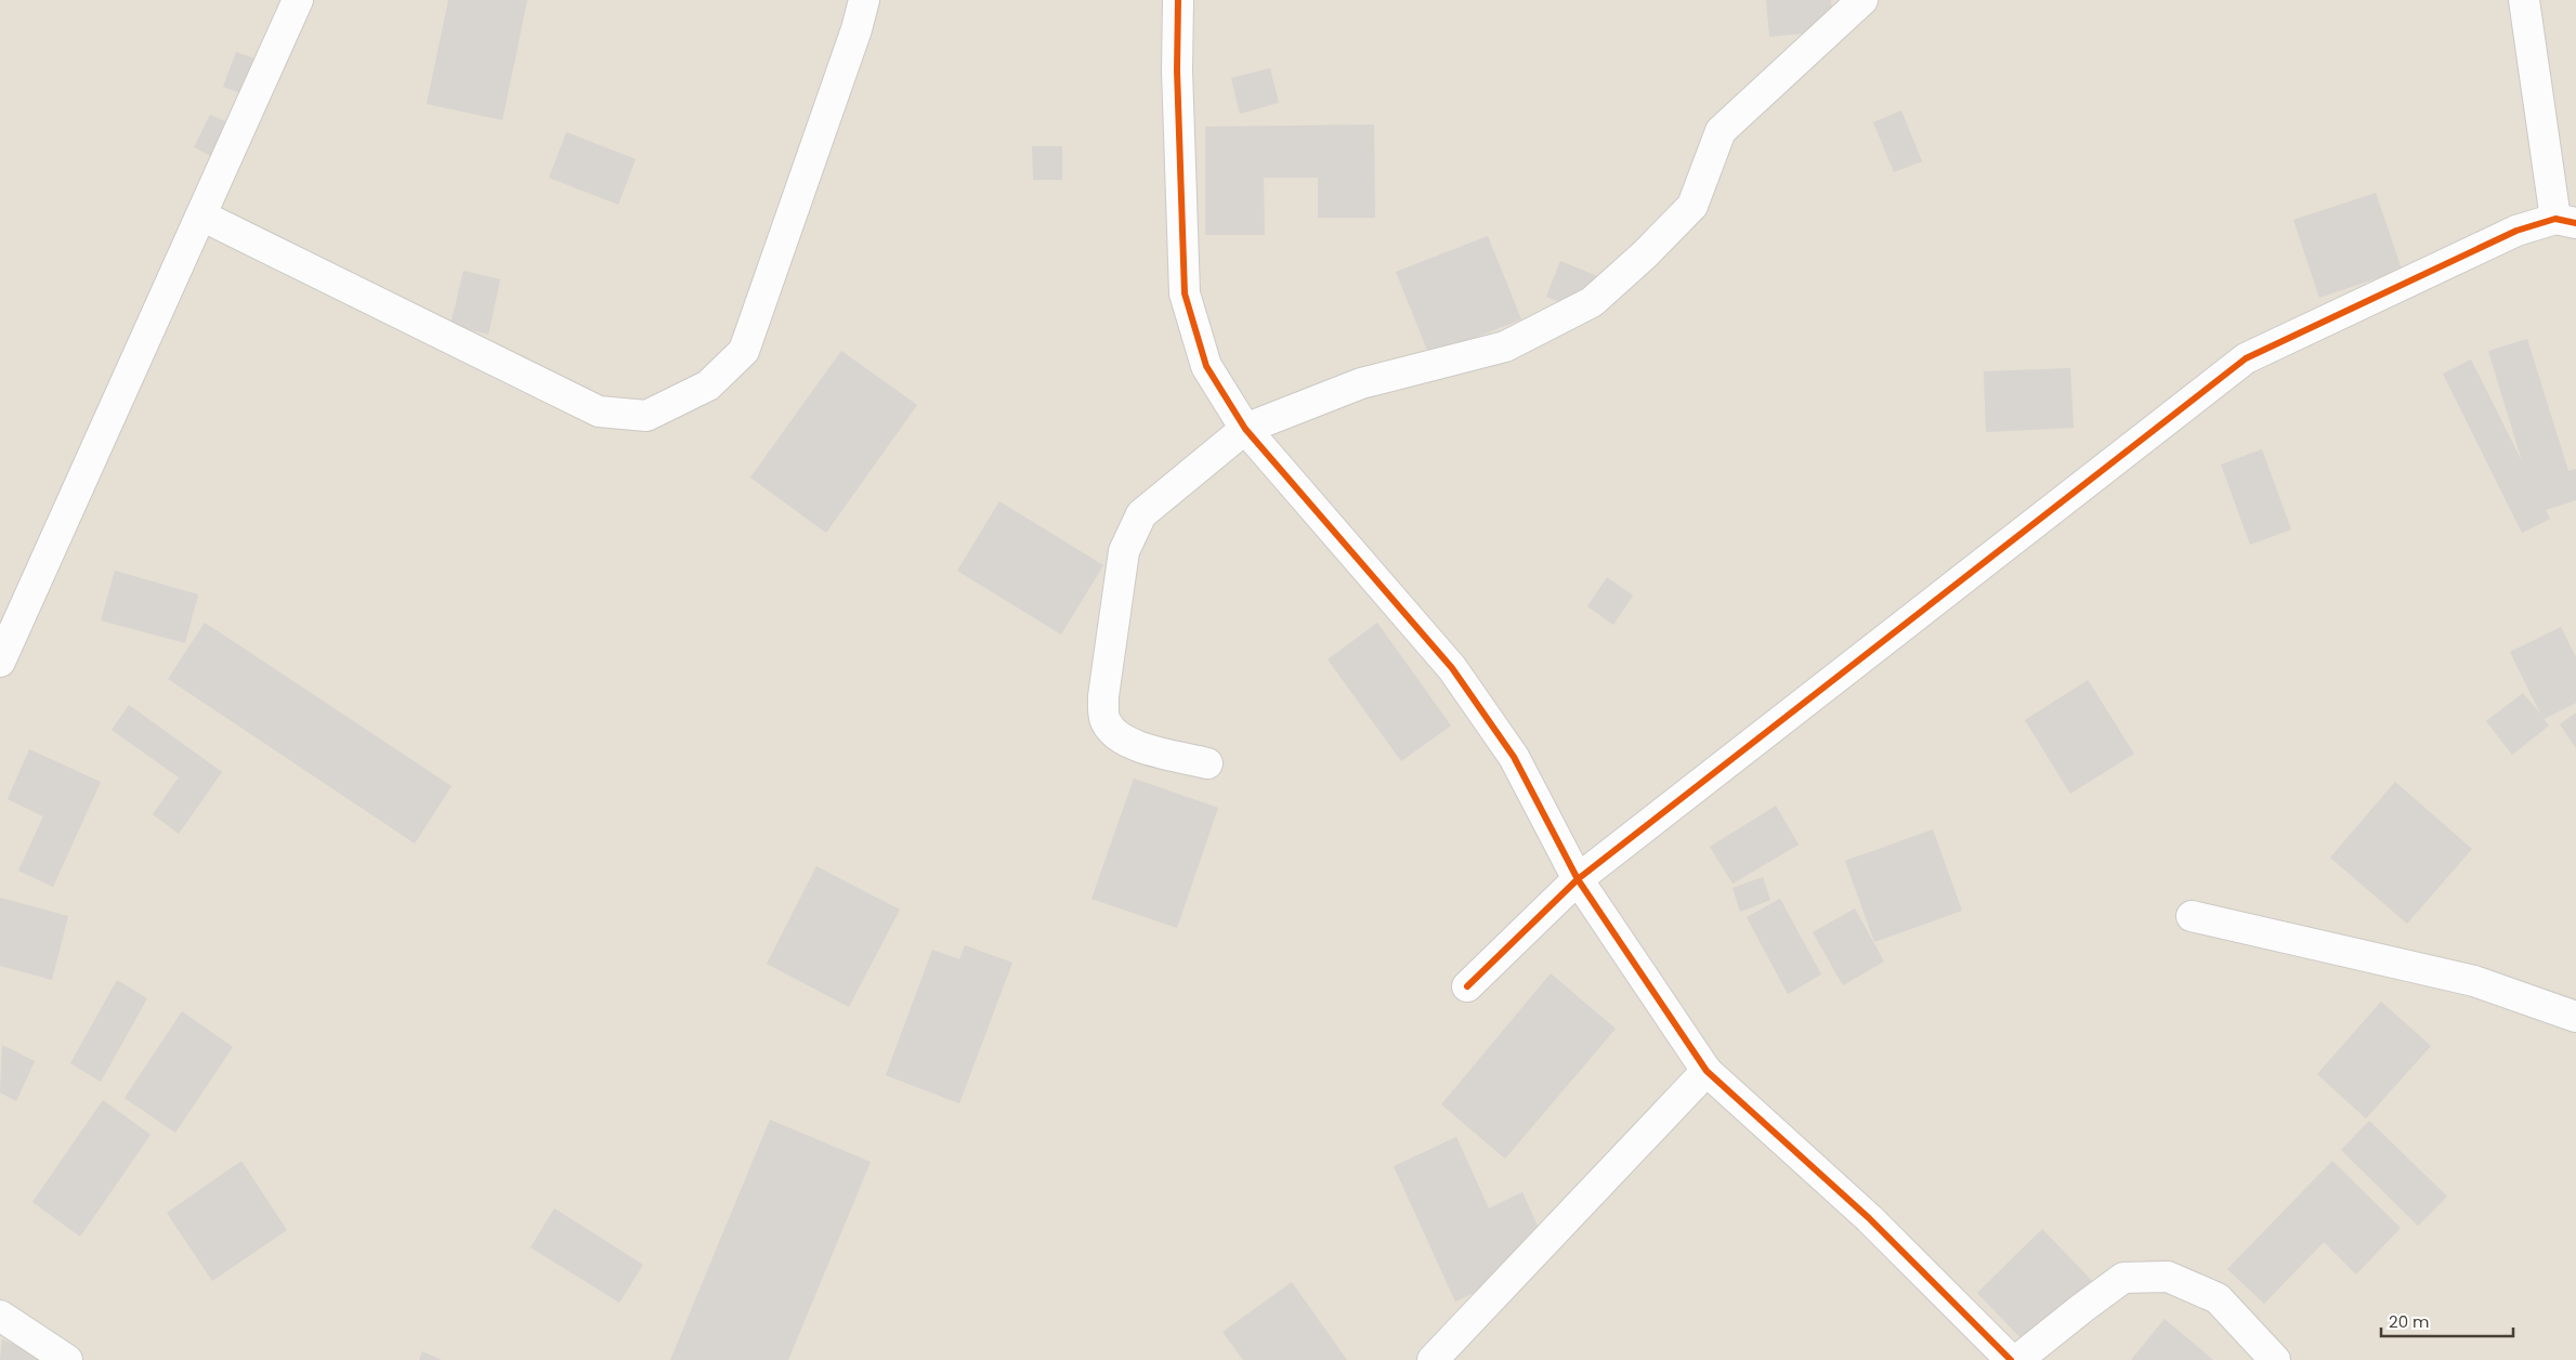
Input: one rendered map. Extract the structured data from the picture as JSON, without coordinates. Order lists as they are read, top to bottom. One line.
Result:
{"scale_bar":"20 m"}
